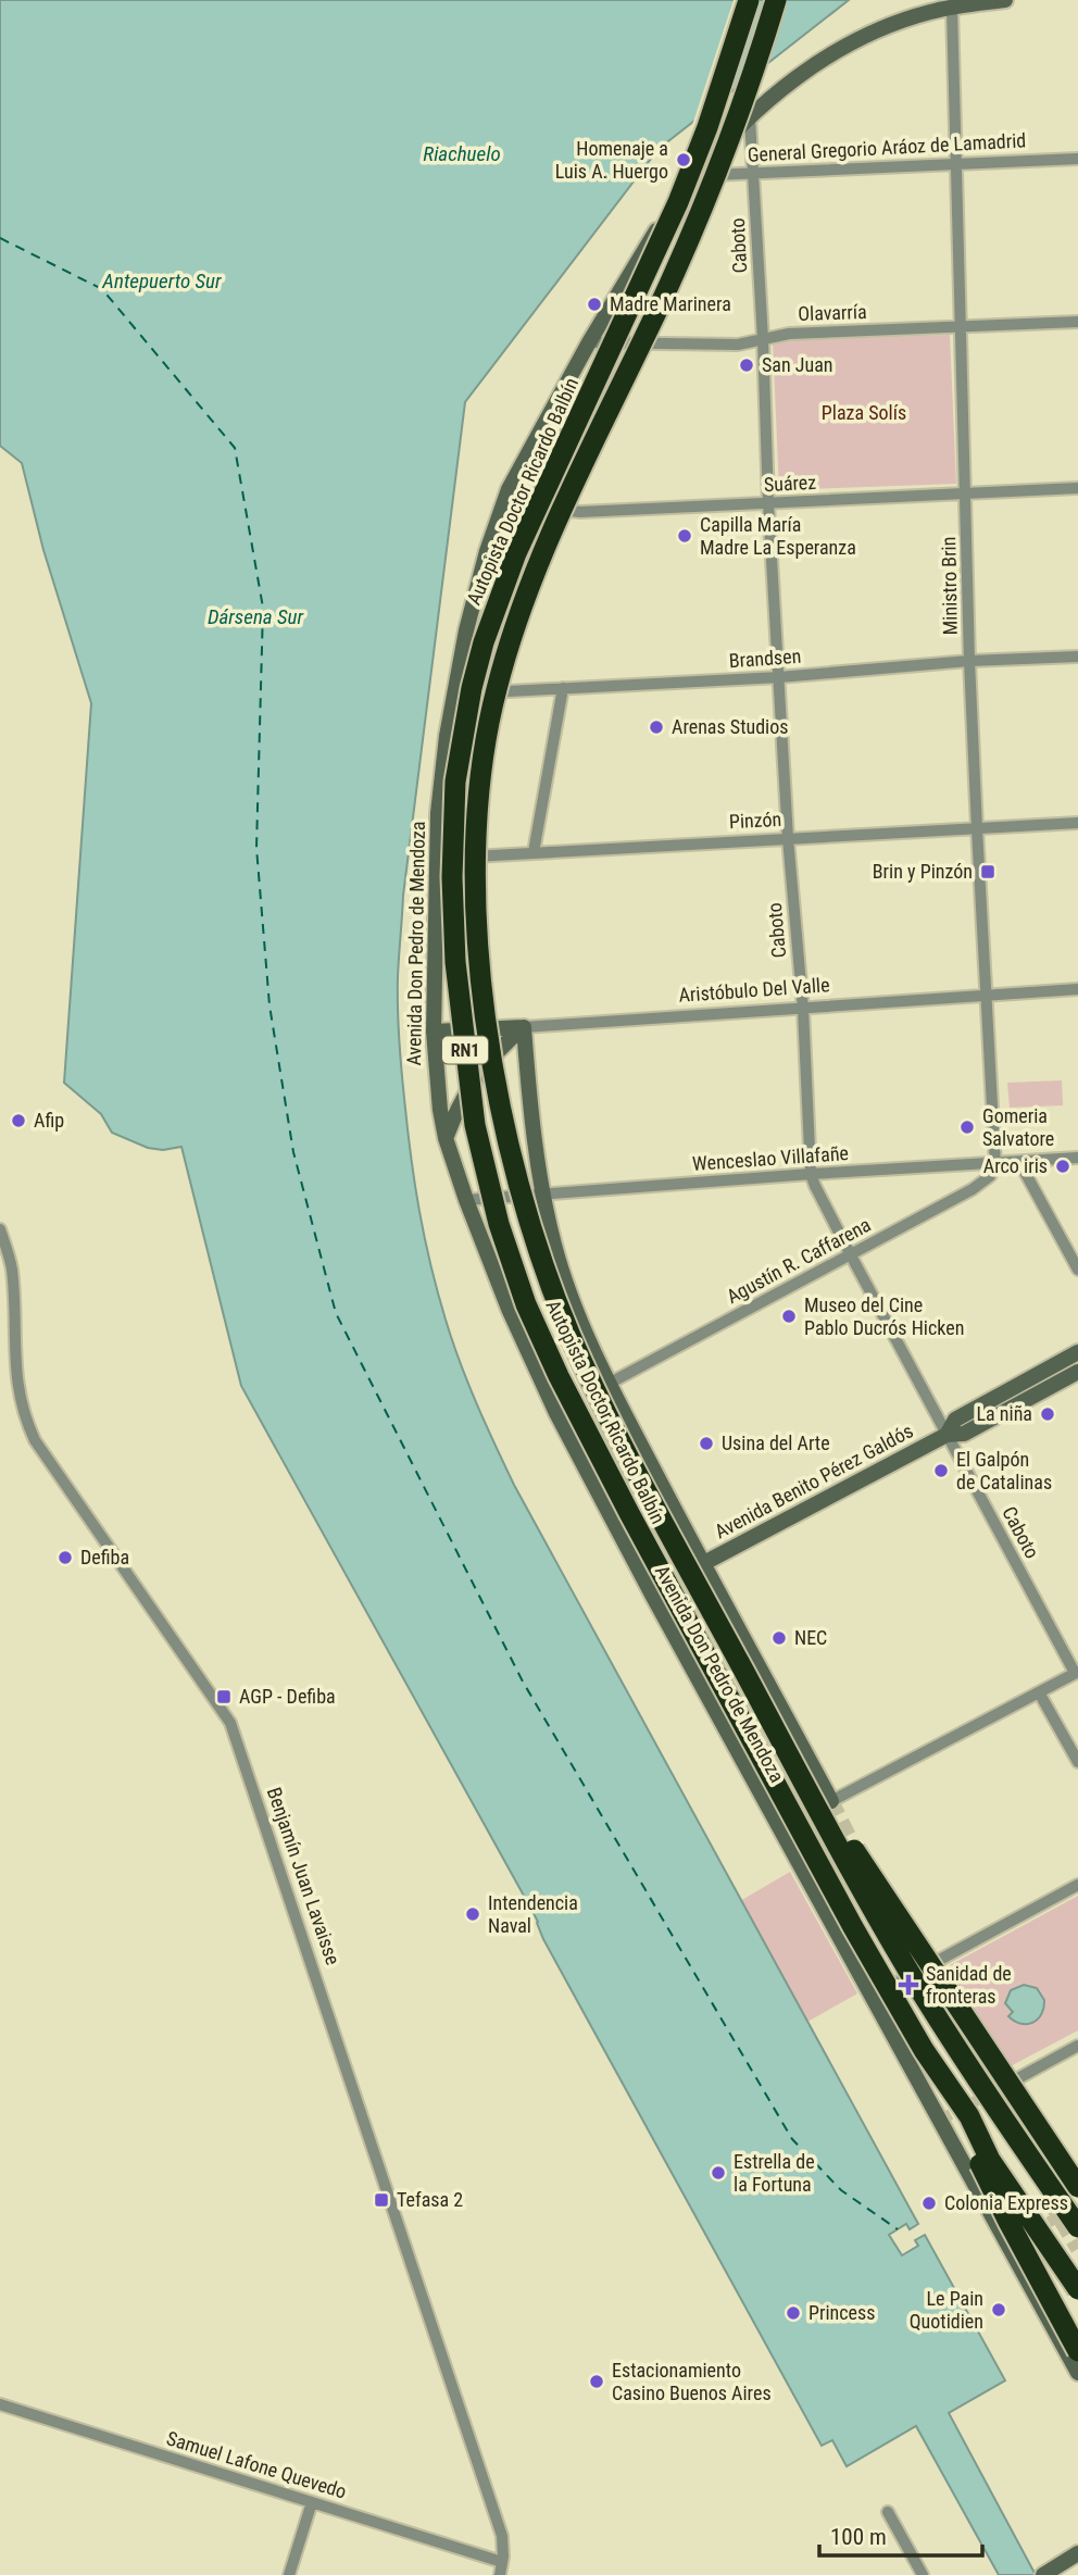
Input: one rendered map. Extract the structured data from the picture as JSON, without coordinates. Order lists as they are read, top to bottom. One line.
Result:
{"streets":{"highway":["Autopista Doctor Ricardo Balbín","RN1"],"main road":["Avenida Don Pedro de Mendoza","Aristóbulo Del Valle","Avenida Benito Pérez Galdós"],"street":["General Gregorio Aráoz de Lamadrid","Caboto","Olavarría","Suárez","Ministro Brin","Brandsen","Pinzón","Wenceslao Villafañe","Agustín R. Caffarena","Benjamín Juan Lavaisse","Samuel Lafone Quevedo"]},"crossings":[["General Gregorio Aráoz de Lamadrid","Caboto"],["General Gregorio Aráoz de Lamadrid","Ministro Brin"],["General Gregorio Aráoz de Lamadrid","Avenida Don Pedro de Mendoza"],["Caboto","Olavarría"],["Caboto","Suárez"],["Caboto","Brandsen"],["Caboto","Pinzón"],["Caboto","Avenida Don Pedro de Mendoza"],["Caboto","Aristóbulo Del Valle"],["Caboto","Wenceslao Villafañe"],["Caboto","Agustín R. Caffarena"],["Caboto","Avenida Benito Pérez Galdós"],["Olavarría","Ministro Brin"],["Olavarría","Avenida Don Pedro de Mendoza"],["Suárez","Ministro Brin"],["Suárez","Avenida Don Pedro de Mendoza"],["Ministro Brin","Brandsen"],["Ministro Brin","Pinzón"],["Ministro Brin","Avenida Don Pedro de Mendoza"],["Ministro Brin","Aristóbulo Del Valle"],["Ministro Brin","Wenceslao Villafañe"],["Ministro Brin","Agustín R. Caffarena"],["Brandsen","Avenida Don Pedro de Mendoza"],["Pinzón","Avenida Don Pedro de Mendoza"],["Avenida Don Pedro de Mendoza","Aristóbulo Del Valle"],["Avenida Don Pedro de Mendoza","Wenceslao Villafañe"],["Avenida Don Pedro de Mendoza","Agustín R. Caffarena"],["Avenida Don Pedro de Mendoza","Avenida Benito Pérez Galdós"],["Wenceslao Villafañe","Agustín R. Caffarena"],["Benjamín Juan Lavaisse","Samuel Lafone Quevedo"]],"water":["Riachuelo","Antepuerto Sur","Dársena Sur"],"parks":["Plaza Solís"],"places":{"other":["Homenaje a Luis A. Huergo","Madre Marinera","San Juan","Capilla María Madre La Esperanza","Arenas Studios","Afip","Gomeria Salvatore","Arco iris","Museo del Cine Pablo Ducrós Hicken","La niña","Usina del Arte","El Galpón de Catalinas","Defiba","NEC","Intendencia Naval","Estrella de la Fortuna","Colonia Express","Le Pain Quotidien","Princess","Estacionamiento Casino Buenos Aires"],"transit":["Brin y Pinzón","AGP - Defiba","Tefasa 2"],"health":["Sanidad de fronteras"]},"scale_bar":"100 m"}
